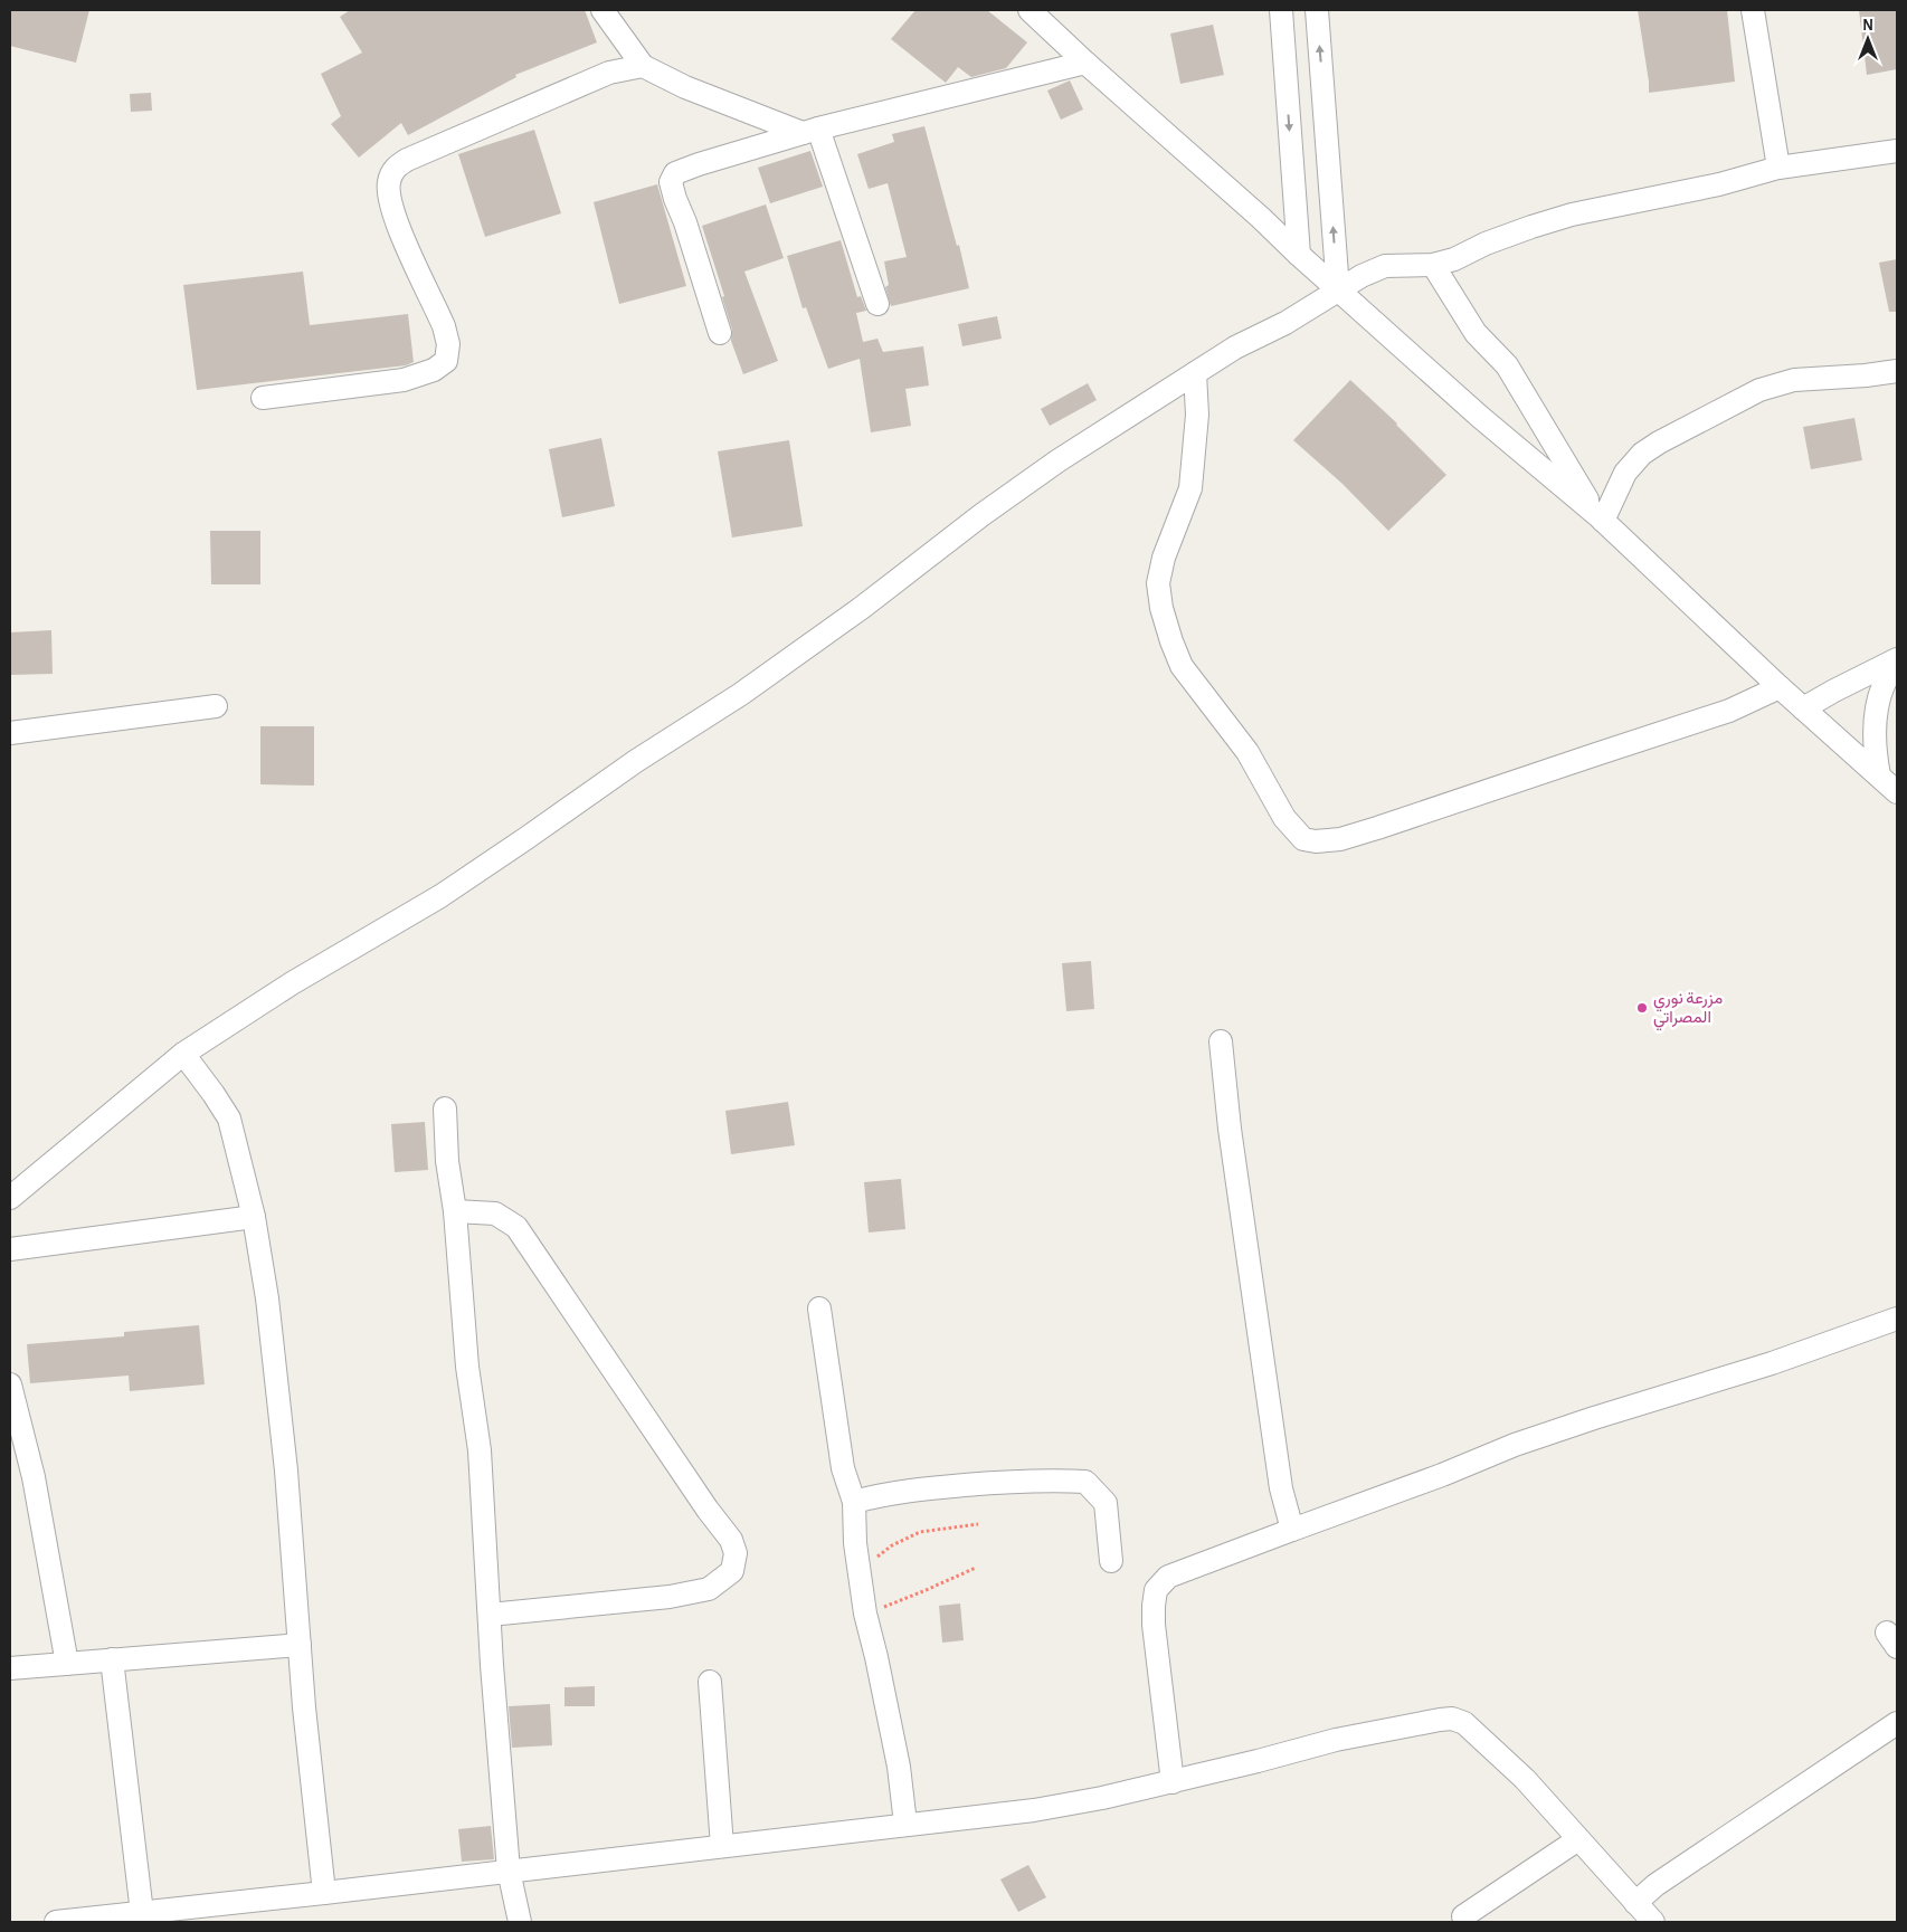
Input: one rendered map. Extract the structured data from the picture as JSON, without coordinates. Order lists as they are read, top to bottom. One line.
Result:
{"places":["مزرعة نوري المصراتي"],"north":"top"}
